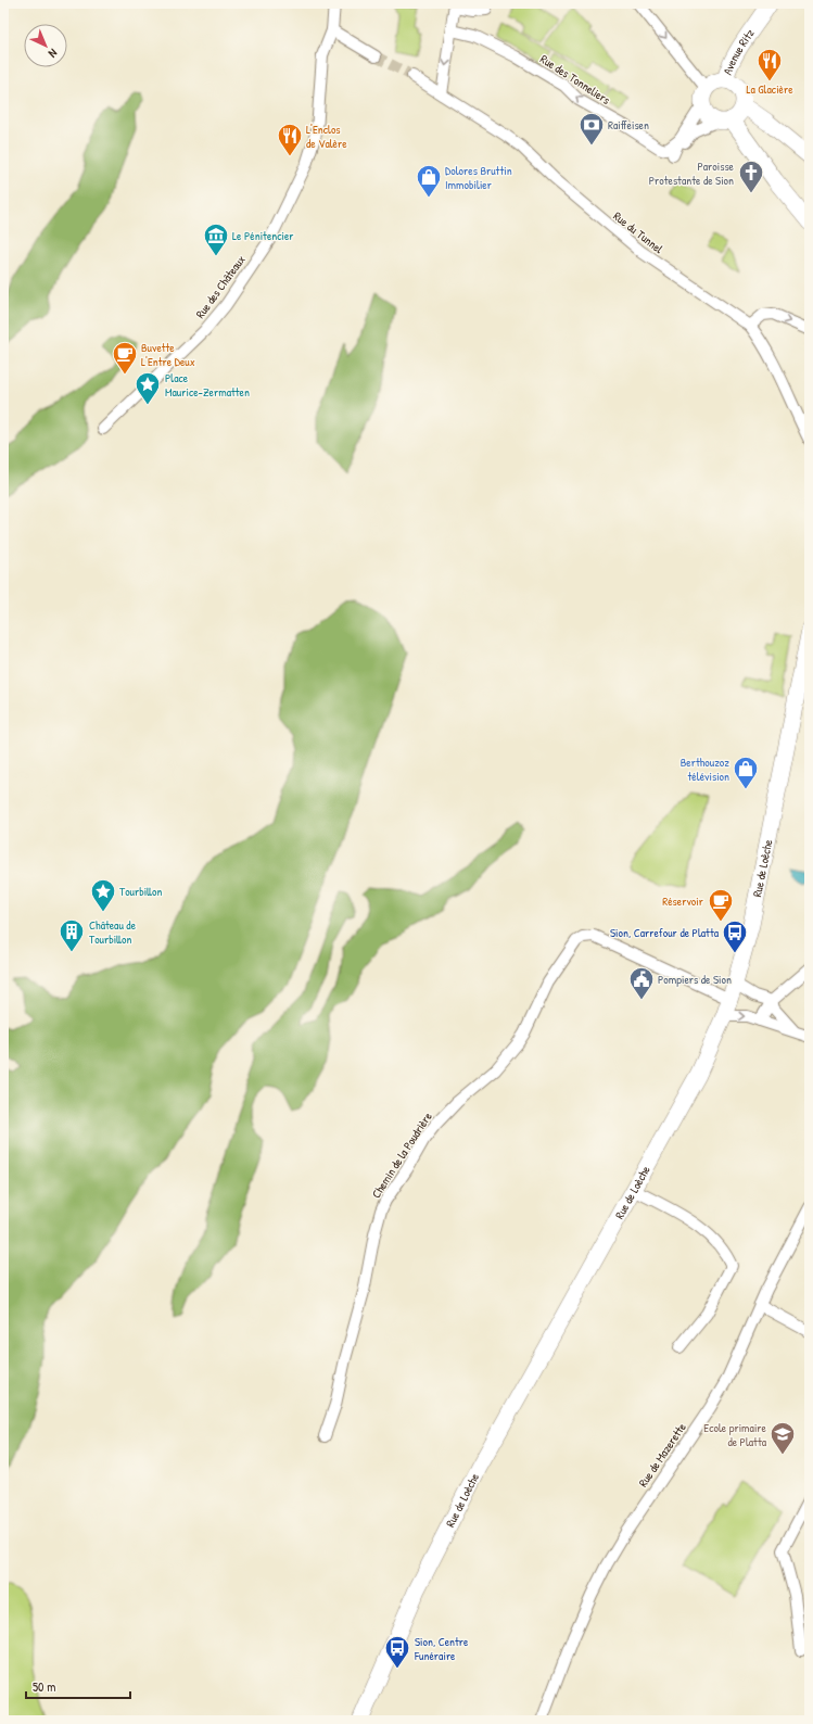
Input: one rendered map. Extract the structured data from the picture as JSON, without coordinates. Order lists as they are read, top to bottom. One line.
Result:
{"streets":{"street":["Avenue Ritz","Rue des Tonneliers","Rue du Tunnel","Rue des Châteaux","Rue de Loèche","Chemin de la Poudrière","Rue de Mazerette"]},"crossings":[["Rue de Loèche","Chemin de la Poudrière"]],"one_way":["Rue des Tonneliers"],"places":{"restaurant":["La Glacière","L'Enclos de Valère"],"bank":["Raiffeisen"],"church":["Paroisse Protestante de Sion"],"shop":["Dolores Bruttin Immobilier","Berthouzoz télévision"],"museum":["Le Pénitencier"],"cafe":["Buvette L'Entre Deux","Réservoir"],"place":["Place Maurice-Zermatten","Tourbillon"],"building":["Château de Tourbillon"],"bus stop":["Sion, Carrefour de Platta","Sion, Centre Funéraire"],"public building":["Pompiers de Sion"],"school or university":["Ecole primaire de Platta"]},"scale_bar":"50 m","north":"bottom right"}
